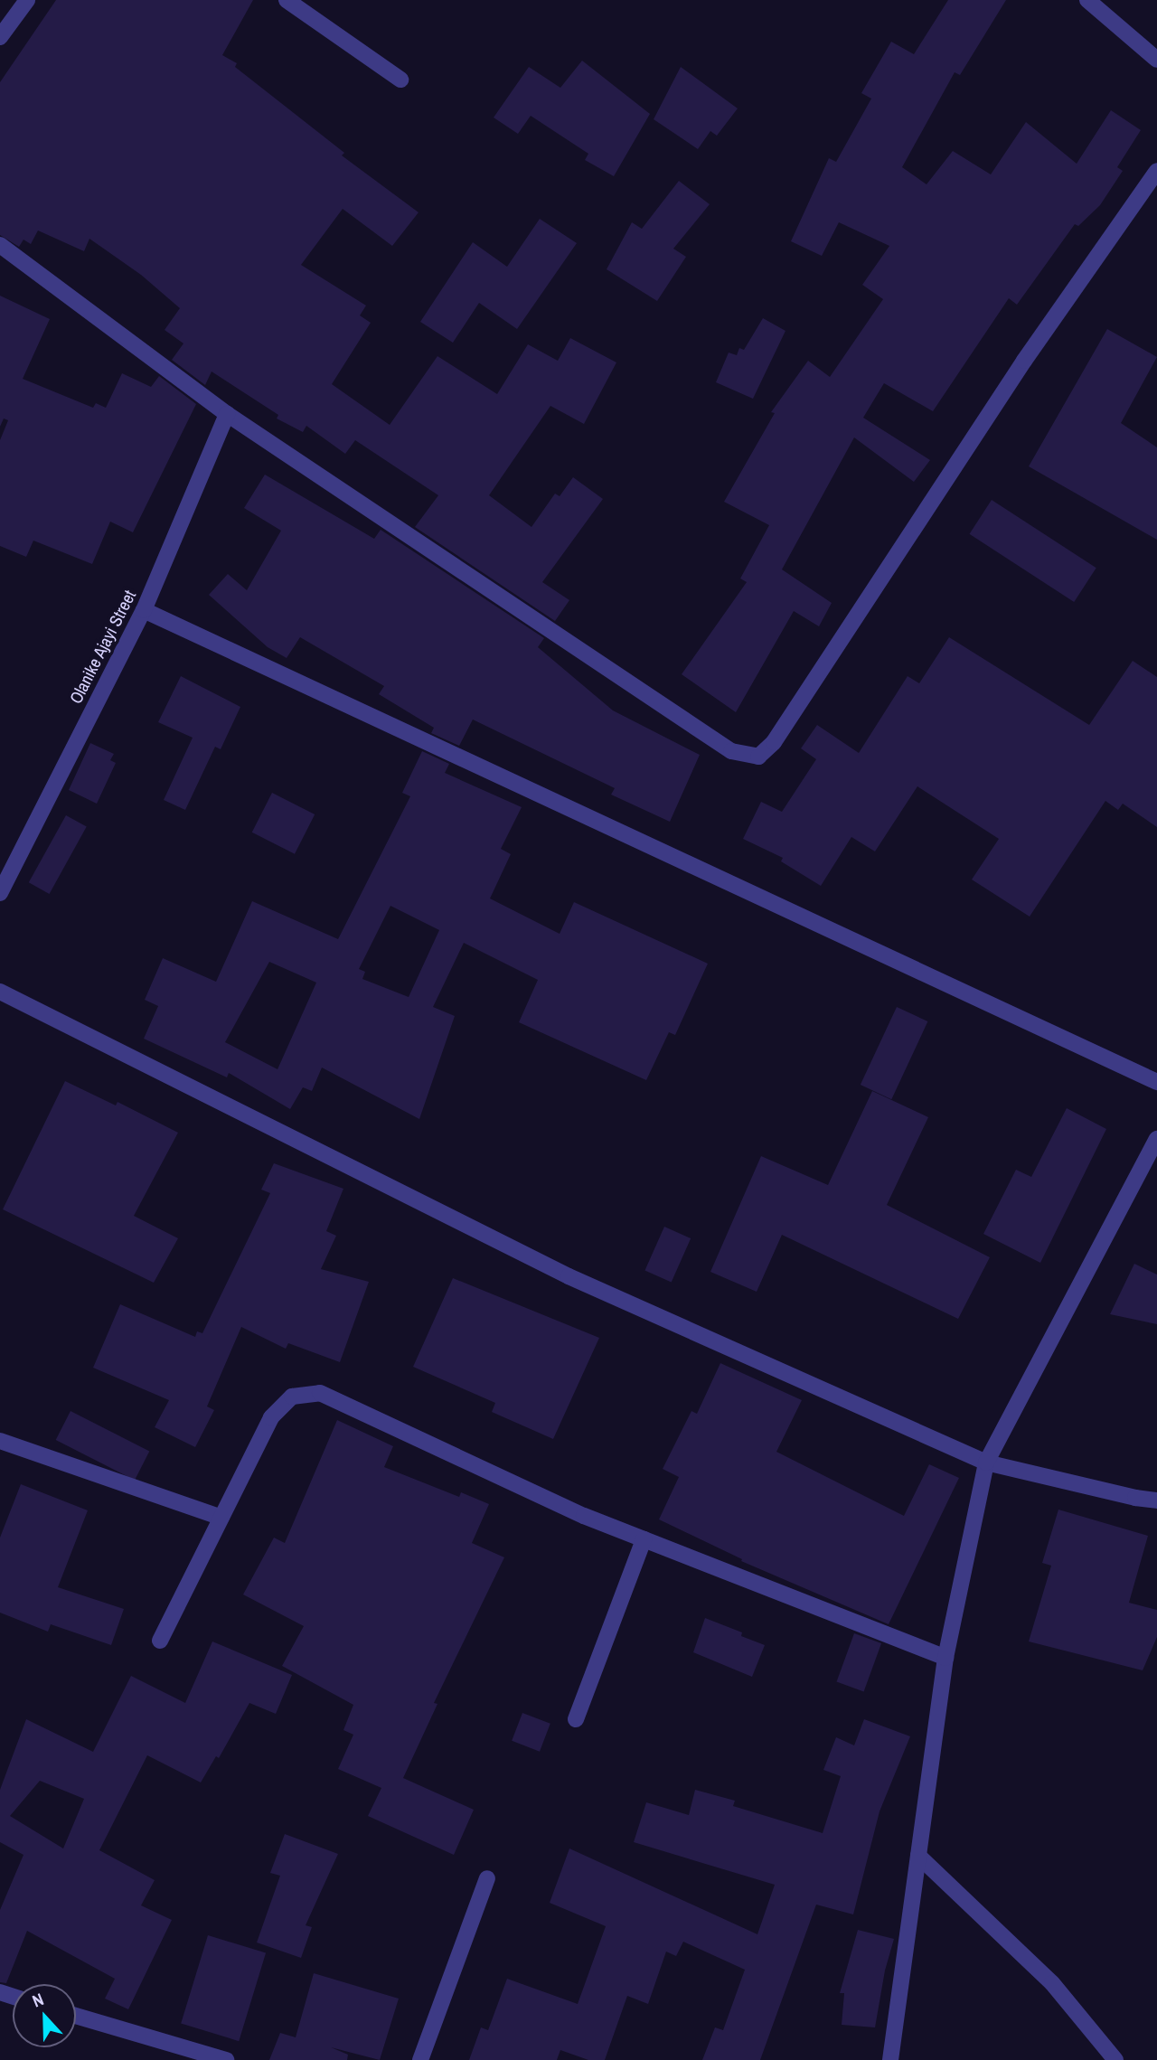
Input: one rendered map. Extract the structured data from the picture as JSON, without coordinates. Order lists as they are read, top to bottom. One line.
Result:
{"streets":{"street":["Olanike Ajayi Street"]},"north":"top"}
